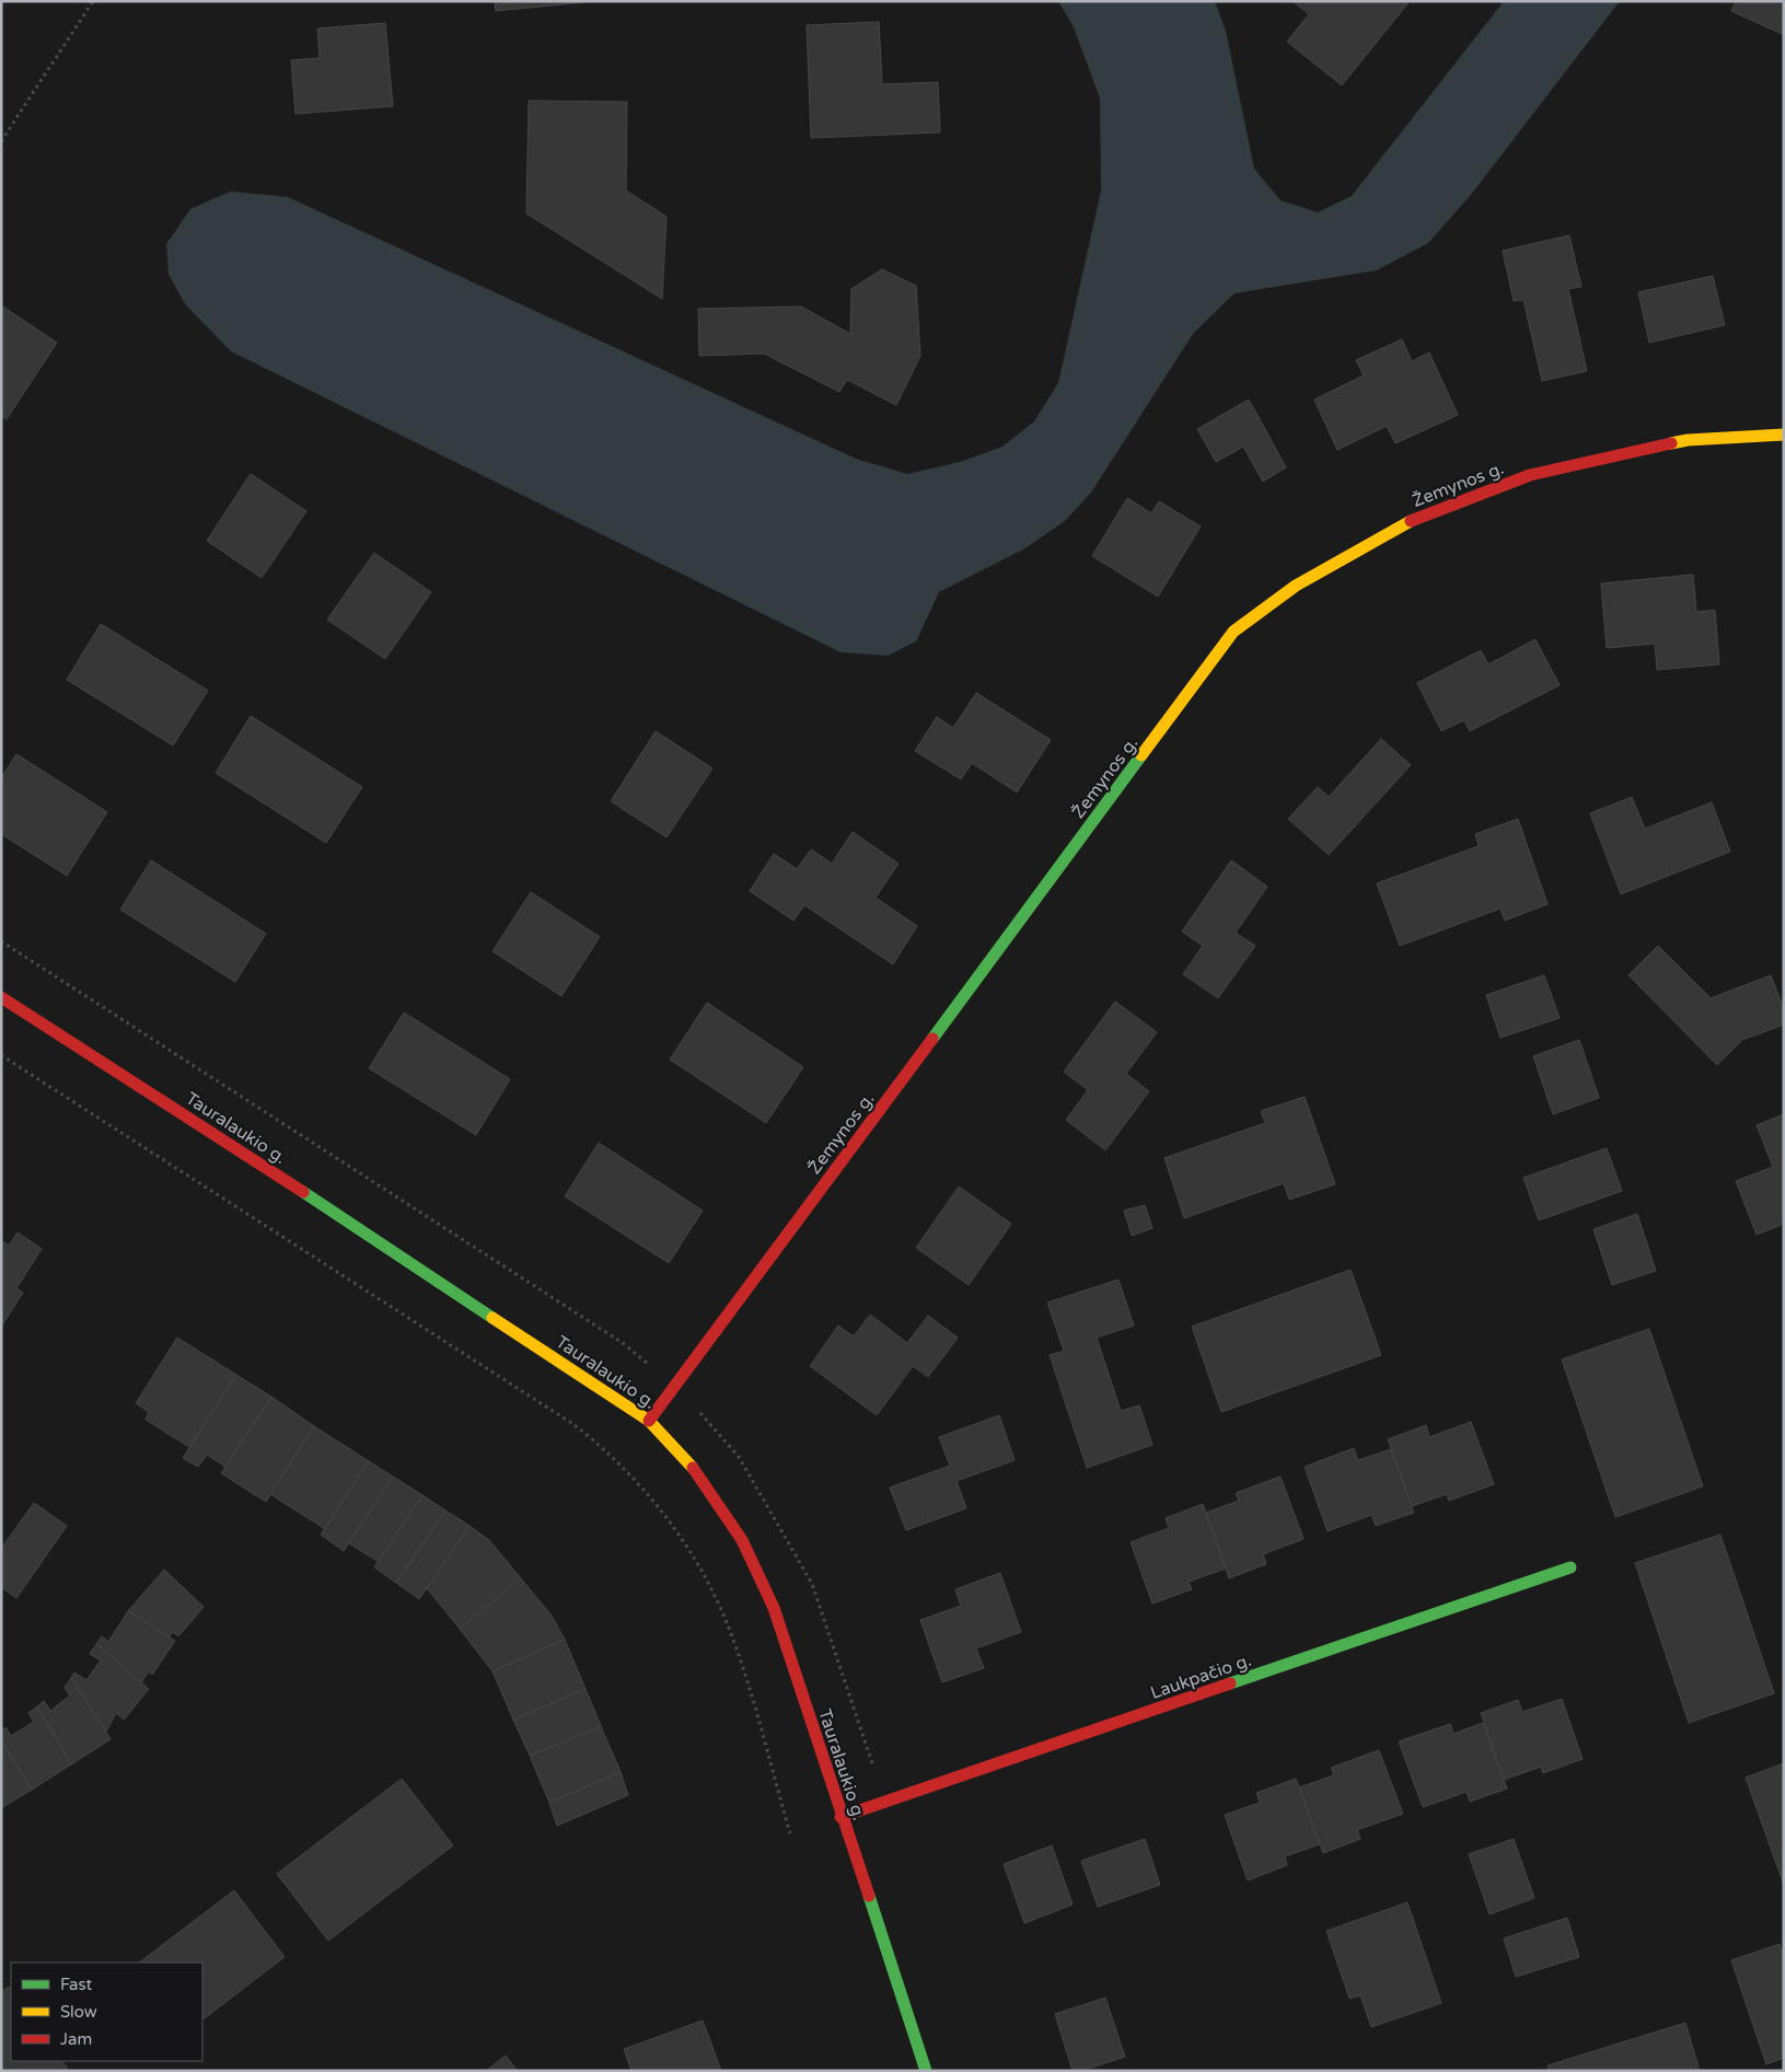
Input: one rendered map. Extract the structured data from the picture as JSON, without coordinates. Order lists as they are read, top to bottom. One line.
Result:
{"streets":{"street":["Žemynos g.","Tauralaukio g.","Laukpačio g."]},"crossings":[["Žemynos g.","Tauralaukio g."],["Tauralaukio g.","Laukpačio g."]],"legend":["Fast","Slow","Jam"]}
